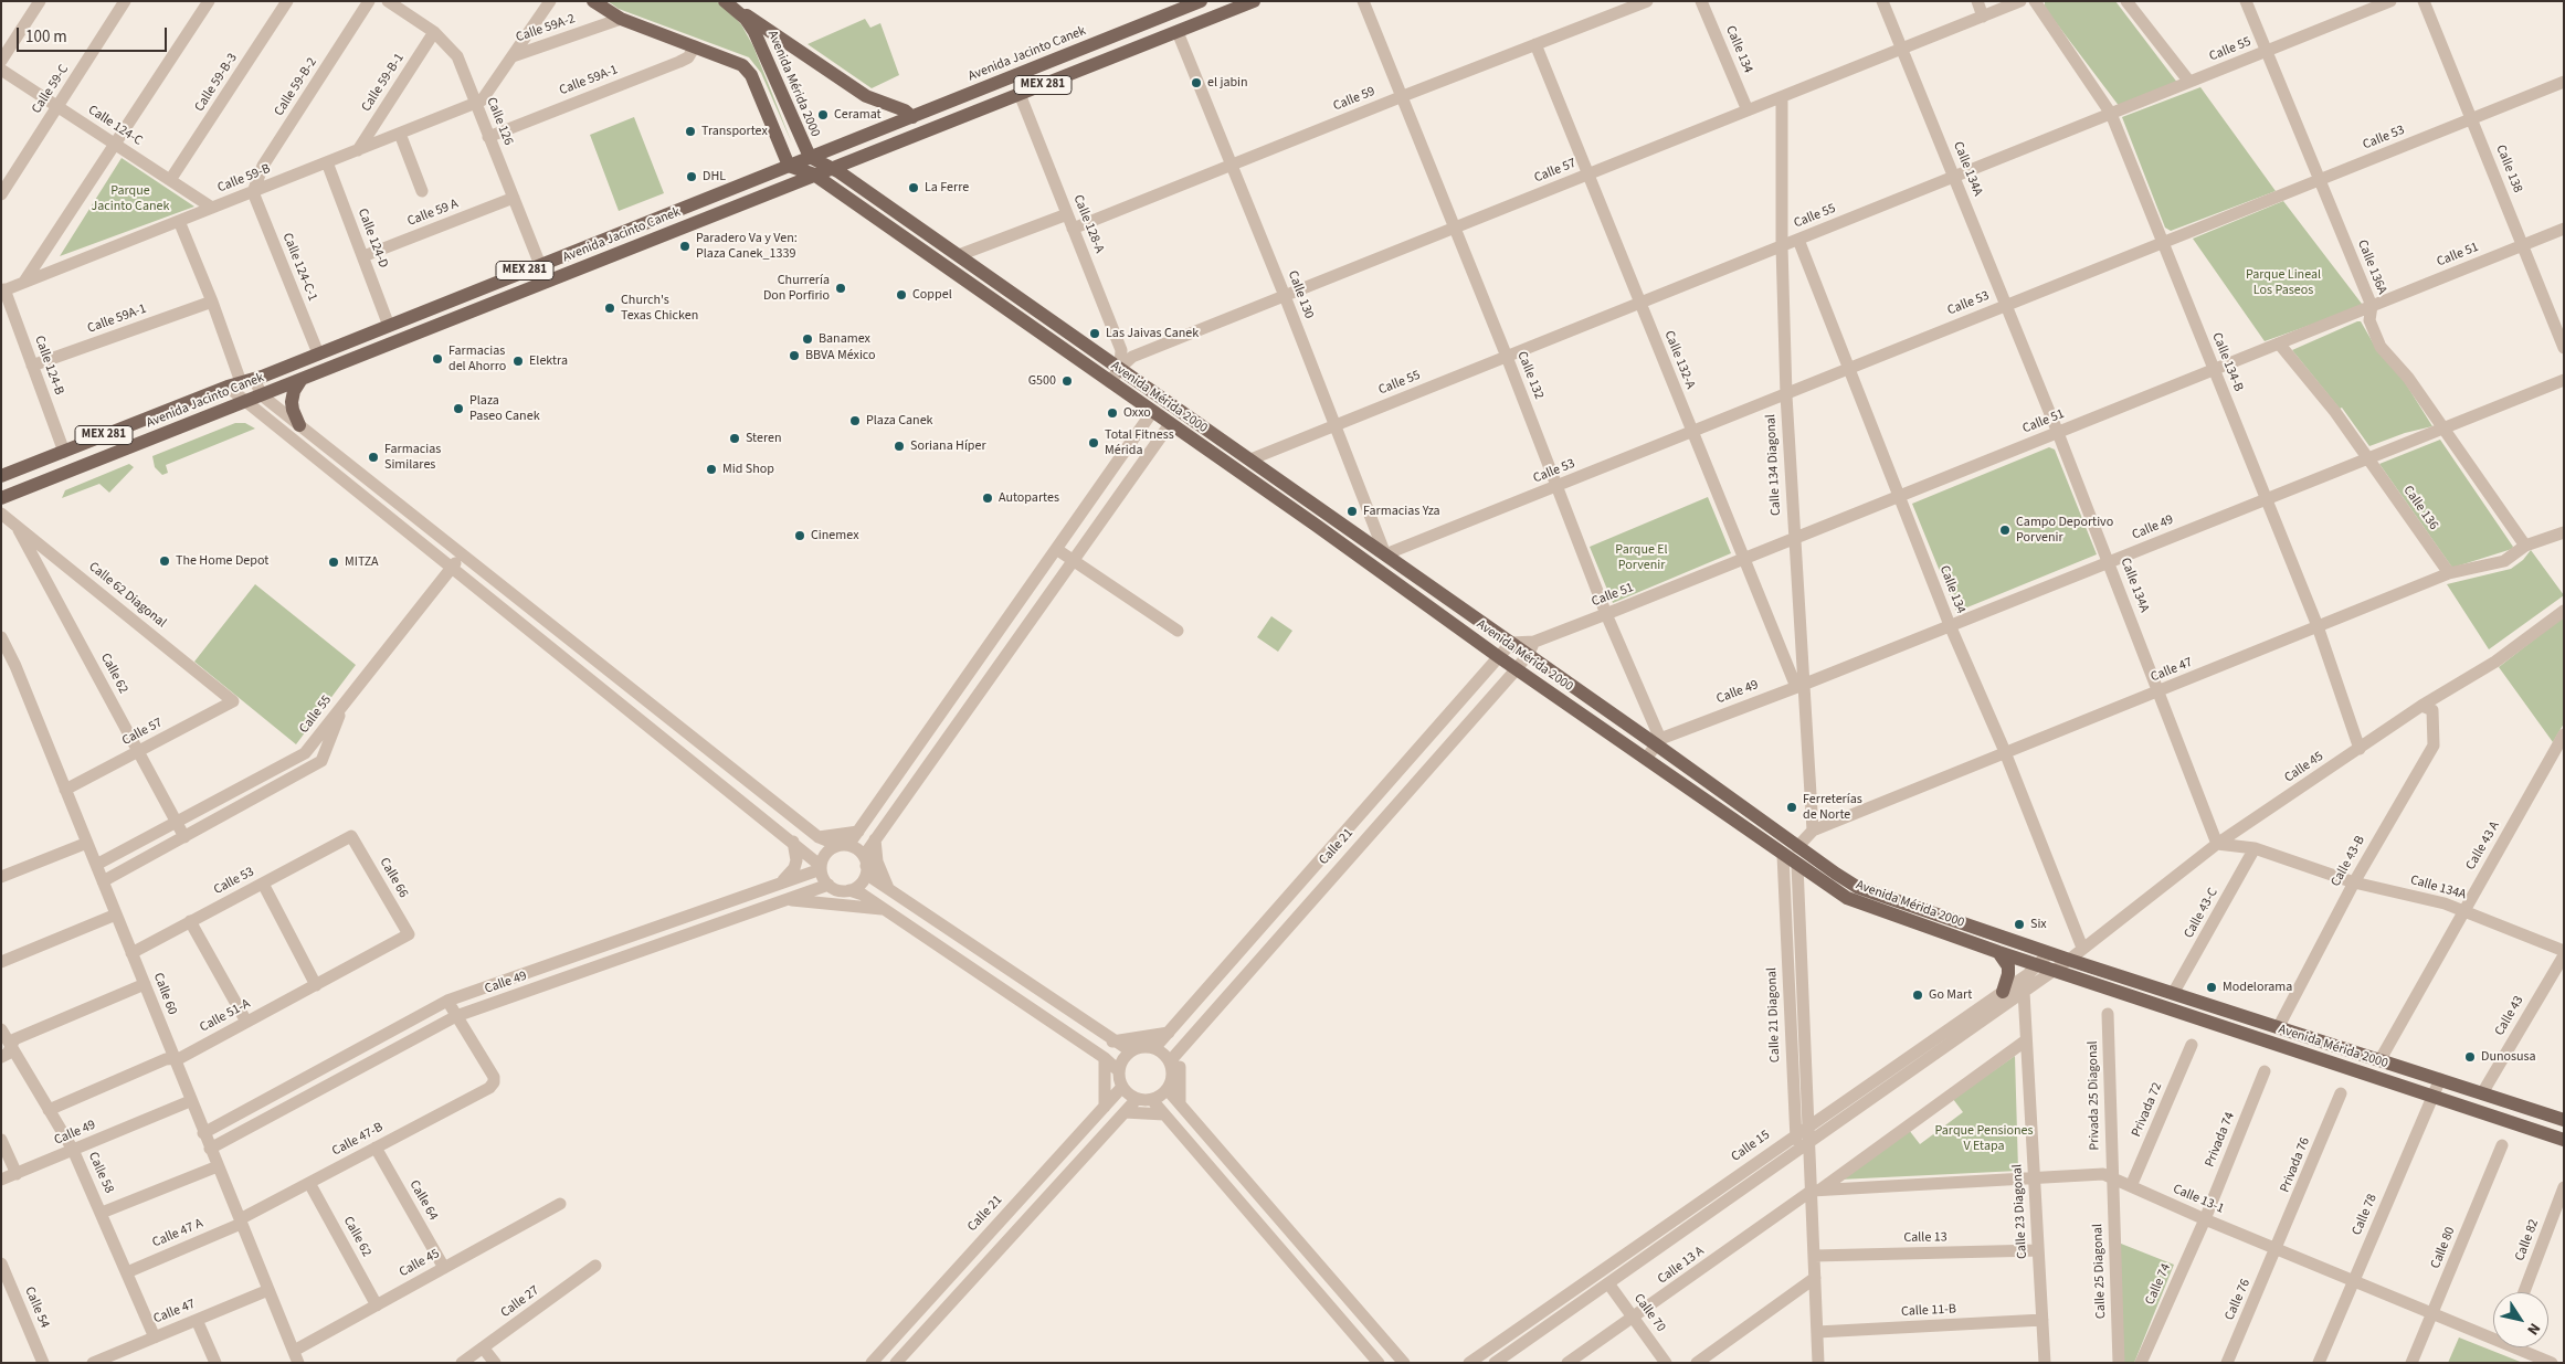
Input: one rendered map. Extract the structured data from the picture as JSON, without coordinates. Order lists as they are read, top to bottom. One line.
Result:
{"streets":{"main road":["Avenida Jacinto Canek","Avenida Mérida 2000","MEX 281"],"street":["Calle 59A-2","Calle 134","Calle 55","Calle 59A-1","Calle 59-B-3","Calle 59-B-1","Calle 59-B-2","Calle 59-C","Calle 59","Calle 126","Calle 124-C","Calle 53","Calle 134A","Calle 138","Calle 57","Calle 59-B","Calle 59 A","Calle 128-A","Calle 124-D","Calle 51","Calle 124-C-1","Calle 136A","Calle 130","Calle 132-A","Calle 134-B","Calle 124-B","Calle 132","Calle 134 Diagonal","Calle 136","Calle 49","Calle 62 Diagonal","Calle 47","Calle 62","Calle 45","Calle 43 A","Calle 21","Calle 43-B","Calle 66","Calle 43-C","Calle 60","Calle 21 Diagonal","Calle 51-A","Calle 43","Privada 25 Diagonal","Privada 72","Calle 47-B","Privada 74","Calle 15","Privada 76","Calle 58","Calle 13-1","Calle 64","Calle 23 Diagonal","Calle 78","Calle 47 A","Calle 13","Calle 82","Calle 80","Calle 13 A","Calle 25 Diagonal","Calle 74","Calle 76","Calle 27","Calle 54","Calle 11-B","Calle 70"]},"crossings":[["Calle 59A-2","Calle 126"],["Calle 59A-2","Calle 59-B"],["Calle 134","Calle 55"],["Calle 134","Calle 53"],["Calle 134","Calle 57"],["Calle 134","Calle 51"],["Calle 134","Calle 49"],["Calle 134","Calle 47"],["Calle 134","Calle 45"],["Calle 55","Avenida Mérida 2000"],["Calle 55","Calle 134A"],["Calle 55","Calle 136A"],["Calle 55","Calle 130"],["Calle 55","Calle 132-A"],["Calle 55","Calle 134-B"],["Calle 55","Calle 132"],["Calle 55","Calle 134 Diagonal"],["Calle 55","Calle 62"],["Calle 55","Calle 60"],["Avenida Jacinto Canek","Avenida Mérida 2000"],["Avenida Jacinto Canek","Calle 126"],["Avenida Jacinto Canek","Calle 128-A"],["Avenida Jacinto Canek","Calle 124-D"],["Avenida Jacinto Canek","Calle 124-C-1"],["Avenida Jacinto Canek","Calle 130"],["Avenida Jacinto Canek","Calle 124-B"],["Calle 59A-1","Calle 126"],["Calle 59A-1","Calle 124-B"],["Calle 59-B-3","Calle 124-C"],["Calle 59-B-1","Calle 126"],["Calle 59-B-1","Calle 59-B"],["Avenida Mérida 2000","Calle 53"],["Avenida Mérida 2000","Calle 57"],["Avenida Mérida 2000","Calle 128-A"],["Avenida Mérida 2000","Calle 51"],["Avenida Mérida 2000","Calle 130"],["Avenida Mérida 2000","Calle 132"],["Avenida Mérida 2000","Calle 49"],["Avenida Mérida 2000","Calle 47"],["Avenida Mérida 2000","Calle 45"],["Avenida Mérida 2000","Calle 43 A"],["Avenida Mérida 2000","Calle 21"],["Avenida Mérida 2000","Calle 43-B"],["Avenida Mérida 2000","Calle 43-C"],["Avenida Mérida 2000","Calle 21 Diagonal"],["Avenida Mérida 2000","Calle 43"],["Avenida Mérida 2000","Calle 15"],["Avenida Mérida 2000","Calle 78"],["Calle 59-B-2","Calle 59-B"],["Calle 59-B-2","Calle 124-C-1"],["Calle 59-C","Calle 124-C"],["Calle 59","Calle 128-A"],["Calle 59","Calle 130"],["Calle 59","Calle 132-A"],["Calle 59","Calle 132"],["Calle 126","Calle 59-B"],["Calle 126","Calle 59 A"],["Calle 124-C","Calle 59-B"],["Calle 53","Calle 134A"],["Calle 53","Calle 138"],["Calle 53","Calle 136A"],["Calle 53","Calle 130"],["Calle 53","Calle 132-A"],["Calle 53","Calle 134-B"],["Calle 53","Calle 132"],["Calle 53","Calle 134 Diagonal"],["Calle 53","Calle 66"],["Calle 53","Calle 60"],["Calle 134A","Calle 57"],["Calle 134A","Calle 51"],["Calle 134A","Calle 49"],["Calle 134A","Calle 47"],["Calle 134A","Calle 45"],["Calle 134A","Calle 43 A"],["Calle 134A","Calle 43-B"],["Calle 134A","Calle 43-C"],["Calle 138","Calle 51"],["Calle 57","Calle 128-A"],["Calle 57","Calle 130"],["Calle 57","Calle 132-A"],["Calle 57","Calle 132"],["Calle 57","Calle 134 Diagonal"],["Calle 57","Calle 62 Diagonal"],["Calle 57","Calle 62"],["Calle 57","Calle 60"],["Calle 59-B","Calle 124-D"],["Calle 59-B","Calle 124-C-1"],["Calle 59-B","Calle 124-B"],["Calle 59 A","Calle 124-D"],["Calle 51","Calle 136A"],["Calle 51","Calle 132-A"],["Calle 51","Calle 134-B"],["Calle 51","Calle 132"],["Calle 51","Calle 134 Diagonal"],["Calle 51","Calle 136"],["Calle 51","Calle 21"],["Calle 136A","Calle 49"],["Calle 136A","Calle 47"],["Calle 132-A","Calle 134 Diagonal"],["Calle 132-A","Calle 49"],["Calle 134-B","Calle 49"],["Calle 134-B","Calle 47"],["Calle 134-B","Calle 45"],["Calle 132","Calle 49"],["Calle 134 Diagonal","Calle 49"],["Calle 134 Diagonal","Calle 47"],["Calle 136","Calle 49"],["Calle 136","Calle 47"],["Calle 49","Calle 60"],["Calle 49","Calle 47-B"],["Calle 49","Calle 58"],["Calle 62 Diagonal","Calle 62"],["Calle 47","Calle 60"],["Calle 47","Calle 58"],["Calle 62","Calle 45"],["Calle 62","Calle 47-B"],["Calle 45","Calle 43-B"],["Calle 45","Calle 60"],["Calle 45","Calle 64"],["Calle 66","Calle 51-A"],["Calle 60","Calle 51-A"],["Calle 60","Calle 47-B"],["Calle 60","Calle 47 A"],["Calle 21 Diagonal","Calle 15"],["Calle 21 Diagonal","Calle 13-1"],["Calle 21 Diagonal","Calle 13"],["Calle 21 Diagonal","Calle 13 A"],["Calle 21 Diagonal","Calle 11-B"],["Calle 51-A","Calle 58"],["Privada 25 Diagonal","Calle 13-1"],["Privada 25 Diagonal","Calle 25 Diagonal"],["Privada 72","Calle 13-1"],["Calle 47-B","Calle 64"],["Calle 47-B","Calle 47 A"],["Privada 74","Calle 13-1"],["Privada 74","Calle 74"],["Privada 76","Calle 13-1"],["Privada 76","Calle 76"],["Calle 58","Calle 47 A"],["Calle 13-1","Calle 23 Diagonal"],["Calle 13-1","Calle 78"],["Calle 13-1","Calle 80"],["Calle 13-1","Calle 13 A"],["Calle 13-1","Calle 25 Diagonal"],["Calle 13-1","Calle 74"],["Calle 13-1","Calle 76"],["Calle 23 Diagonal","Calle 13"],["Calle 23 Diagonal","Calle 13 A"],["Calle 23 Diagonal","Calle 11-B"],["Calle 13 A","Calle 70"]],"parks":["Parque Jacinto Canek","Parque Lineal Los Paseos","Parque El Porvenir","Parque Pensiones V Etapa"],"places":["el jabin","Ceramat","Transportex","DHL","La Ferre","Paradero Va y Ven: Plaza Canek_1339","Churrería Don Porfirio","Coppel","Church's Texas Chicken","Las Jaivas Canek","Banamex","BBVA México","Farmacias del Ahorro","Elektra","G500","Plaza Paseo Canek","Oxxo","Plaza Canek","Steren","Total Fitness Mérida","Soriana Híper","Farmacias Similares","Mid Shop","Autopartes","Farmacias Yza","Campo Deportivo Porvenir","Cinemex","The Home Depot","MITZA","Ferreterías de Norte","Six","Modelorama","Go Mart","Dunosusa"],"scale_bar":"100 m","north":"bottom right"}
